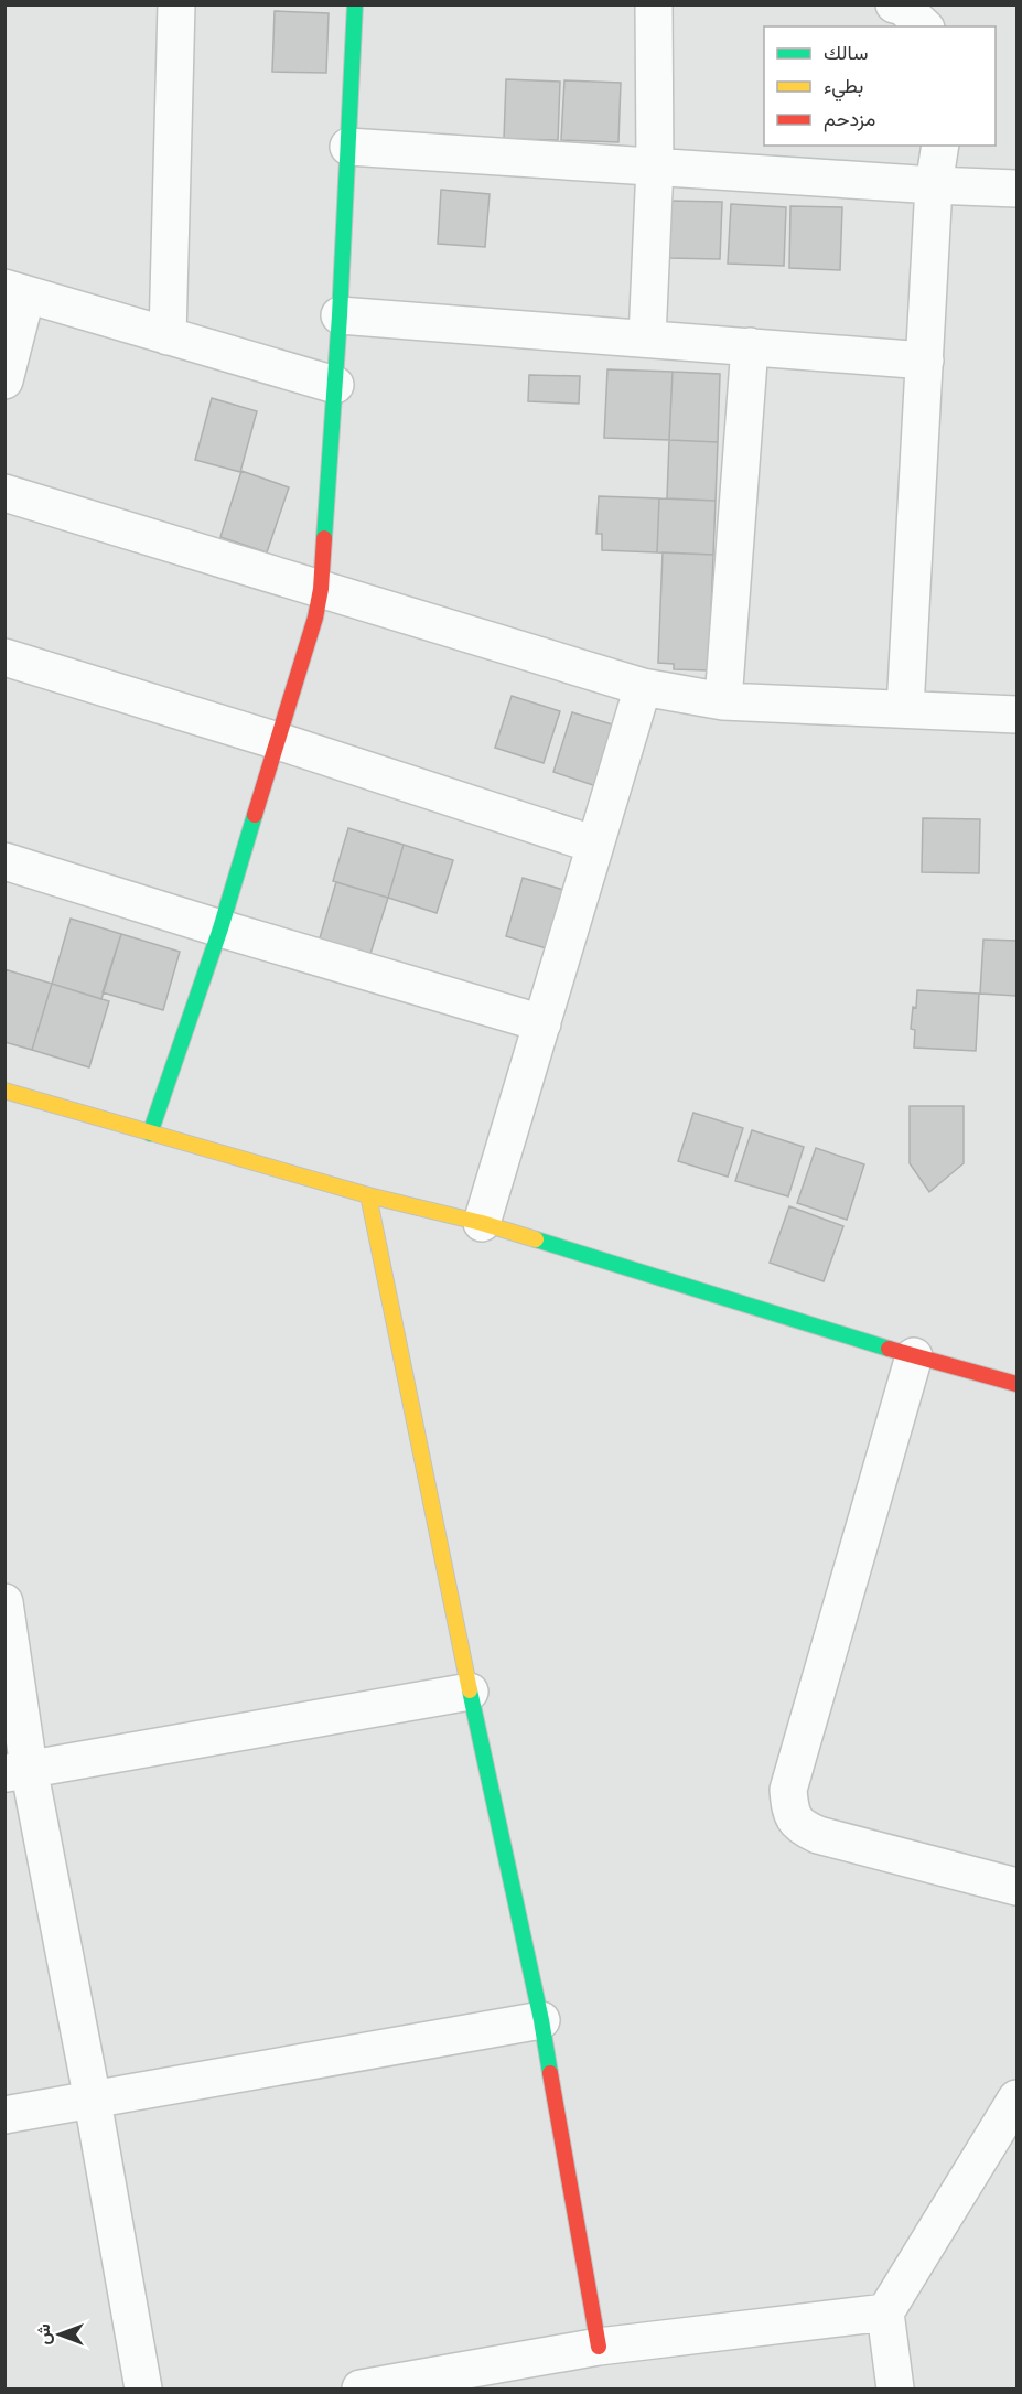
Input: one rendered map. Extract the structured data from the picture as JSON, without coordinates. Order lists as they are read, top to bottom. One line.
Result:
{"legend":["سالك","بطيء","مزدحم"],"north":"left"}
